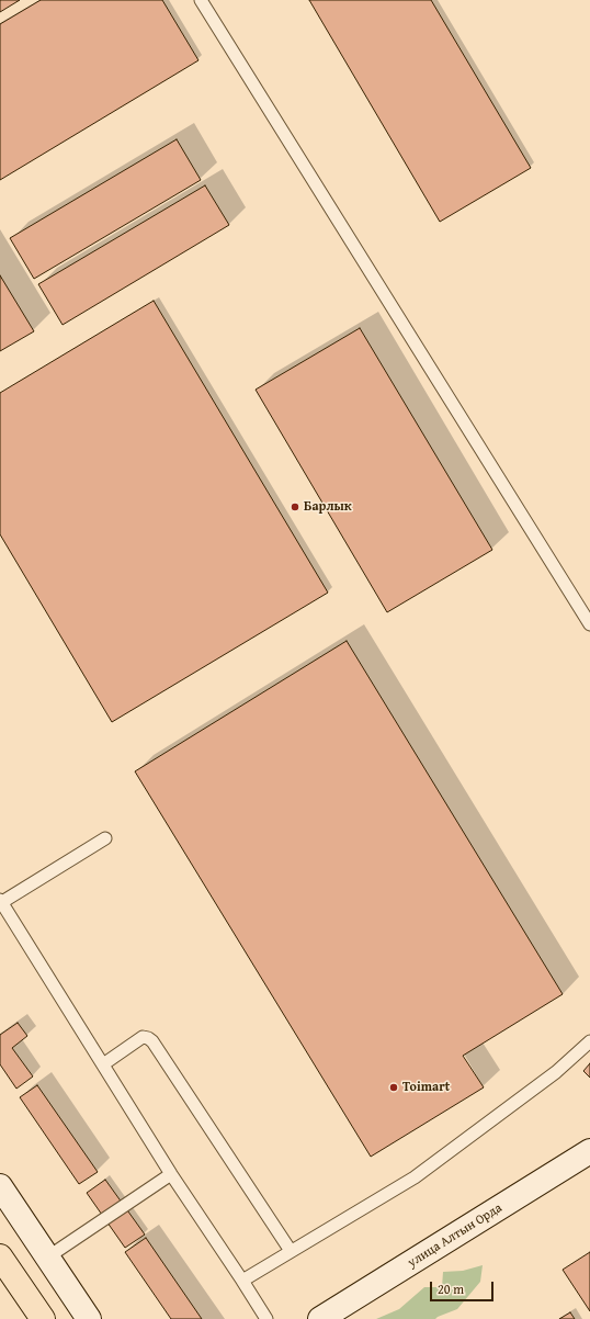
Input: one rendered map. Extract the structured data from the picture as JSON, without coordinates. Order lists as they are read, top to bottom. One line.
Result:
{"streets":{"main road":["улица Алтын Орда"]},"places":["Барлык","Toimart"],"scale_bar":"20 m"}
